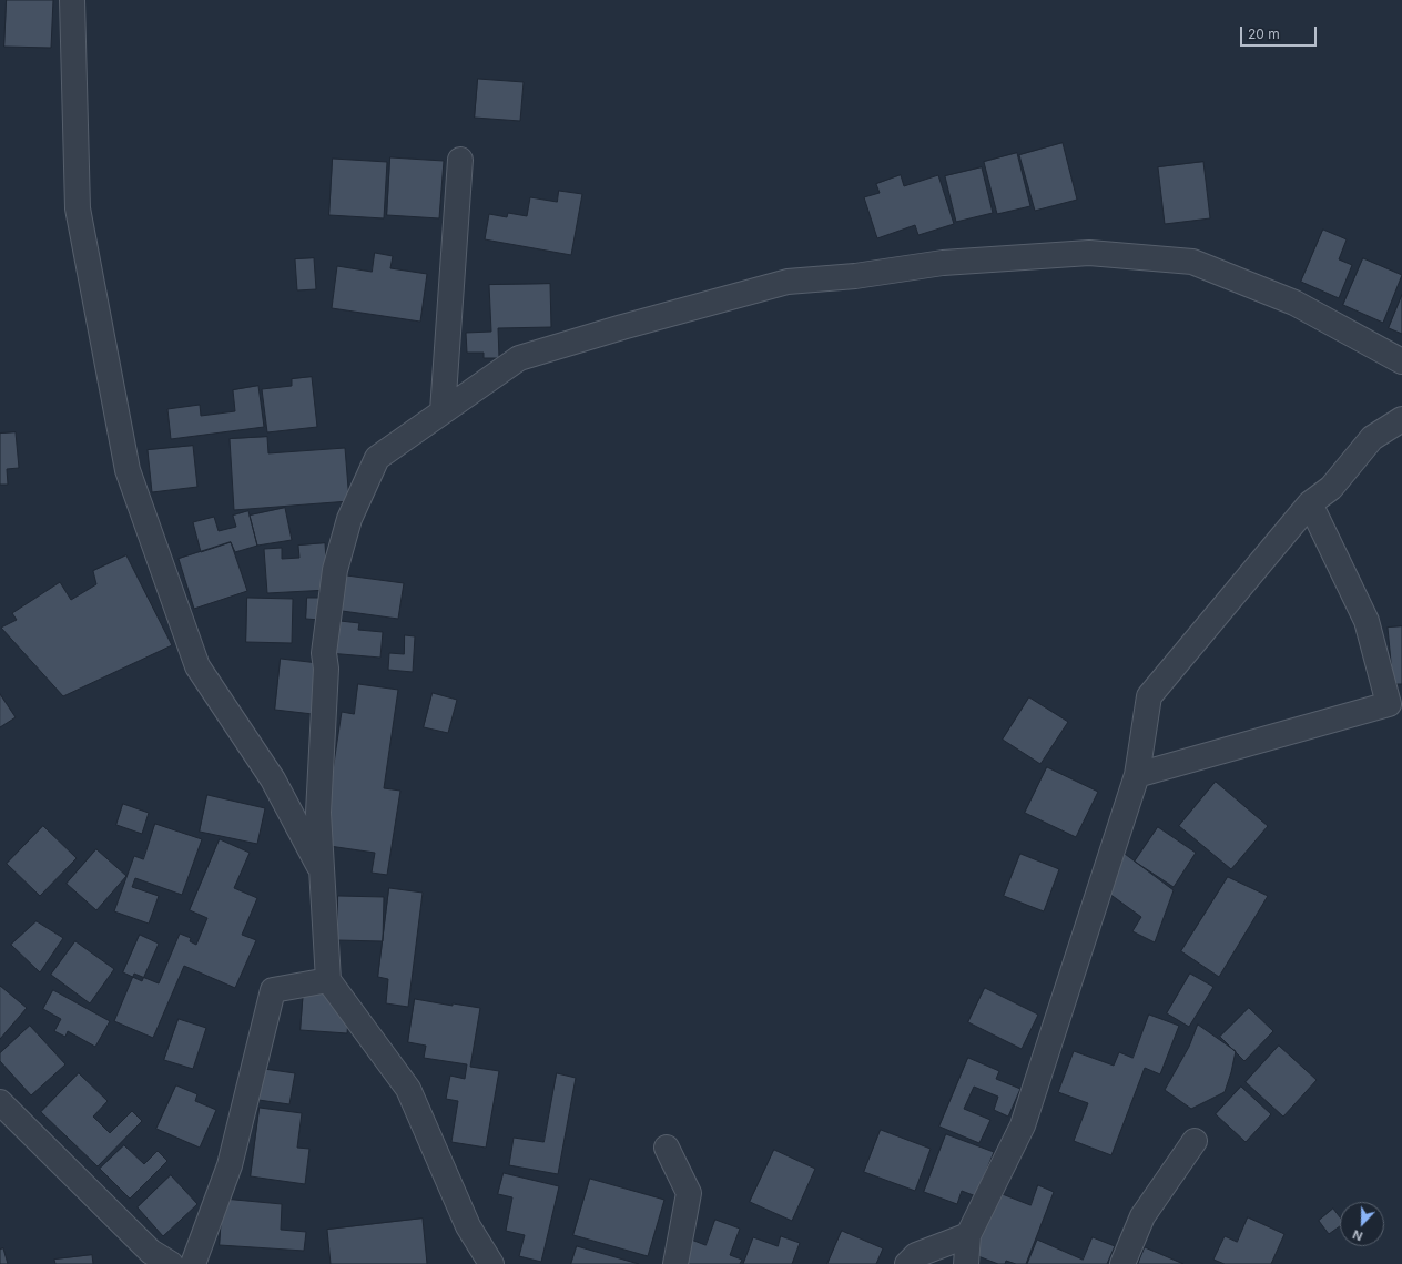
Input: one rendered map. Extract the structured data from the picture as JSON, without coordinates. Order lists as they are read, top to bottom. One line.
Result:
{"scale_bar":"20 m","north":"bottom"}
